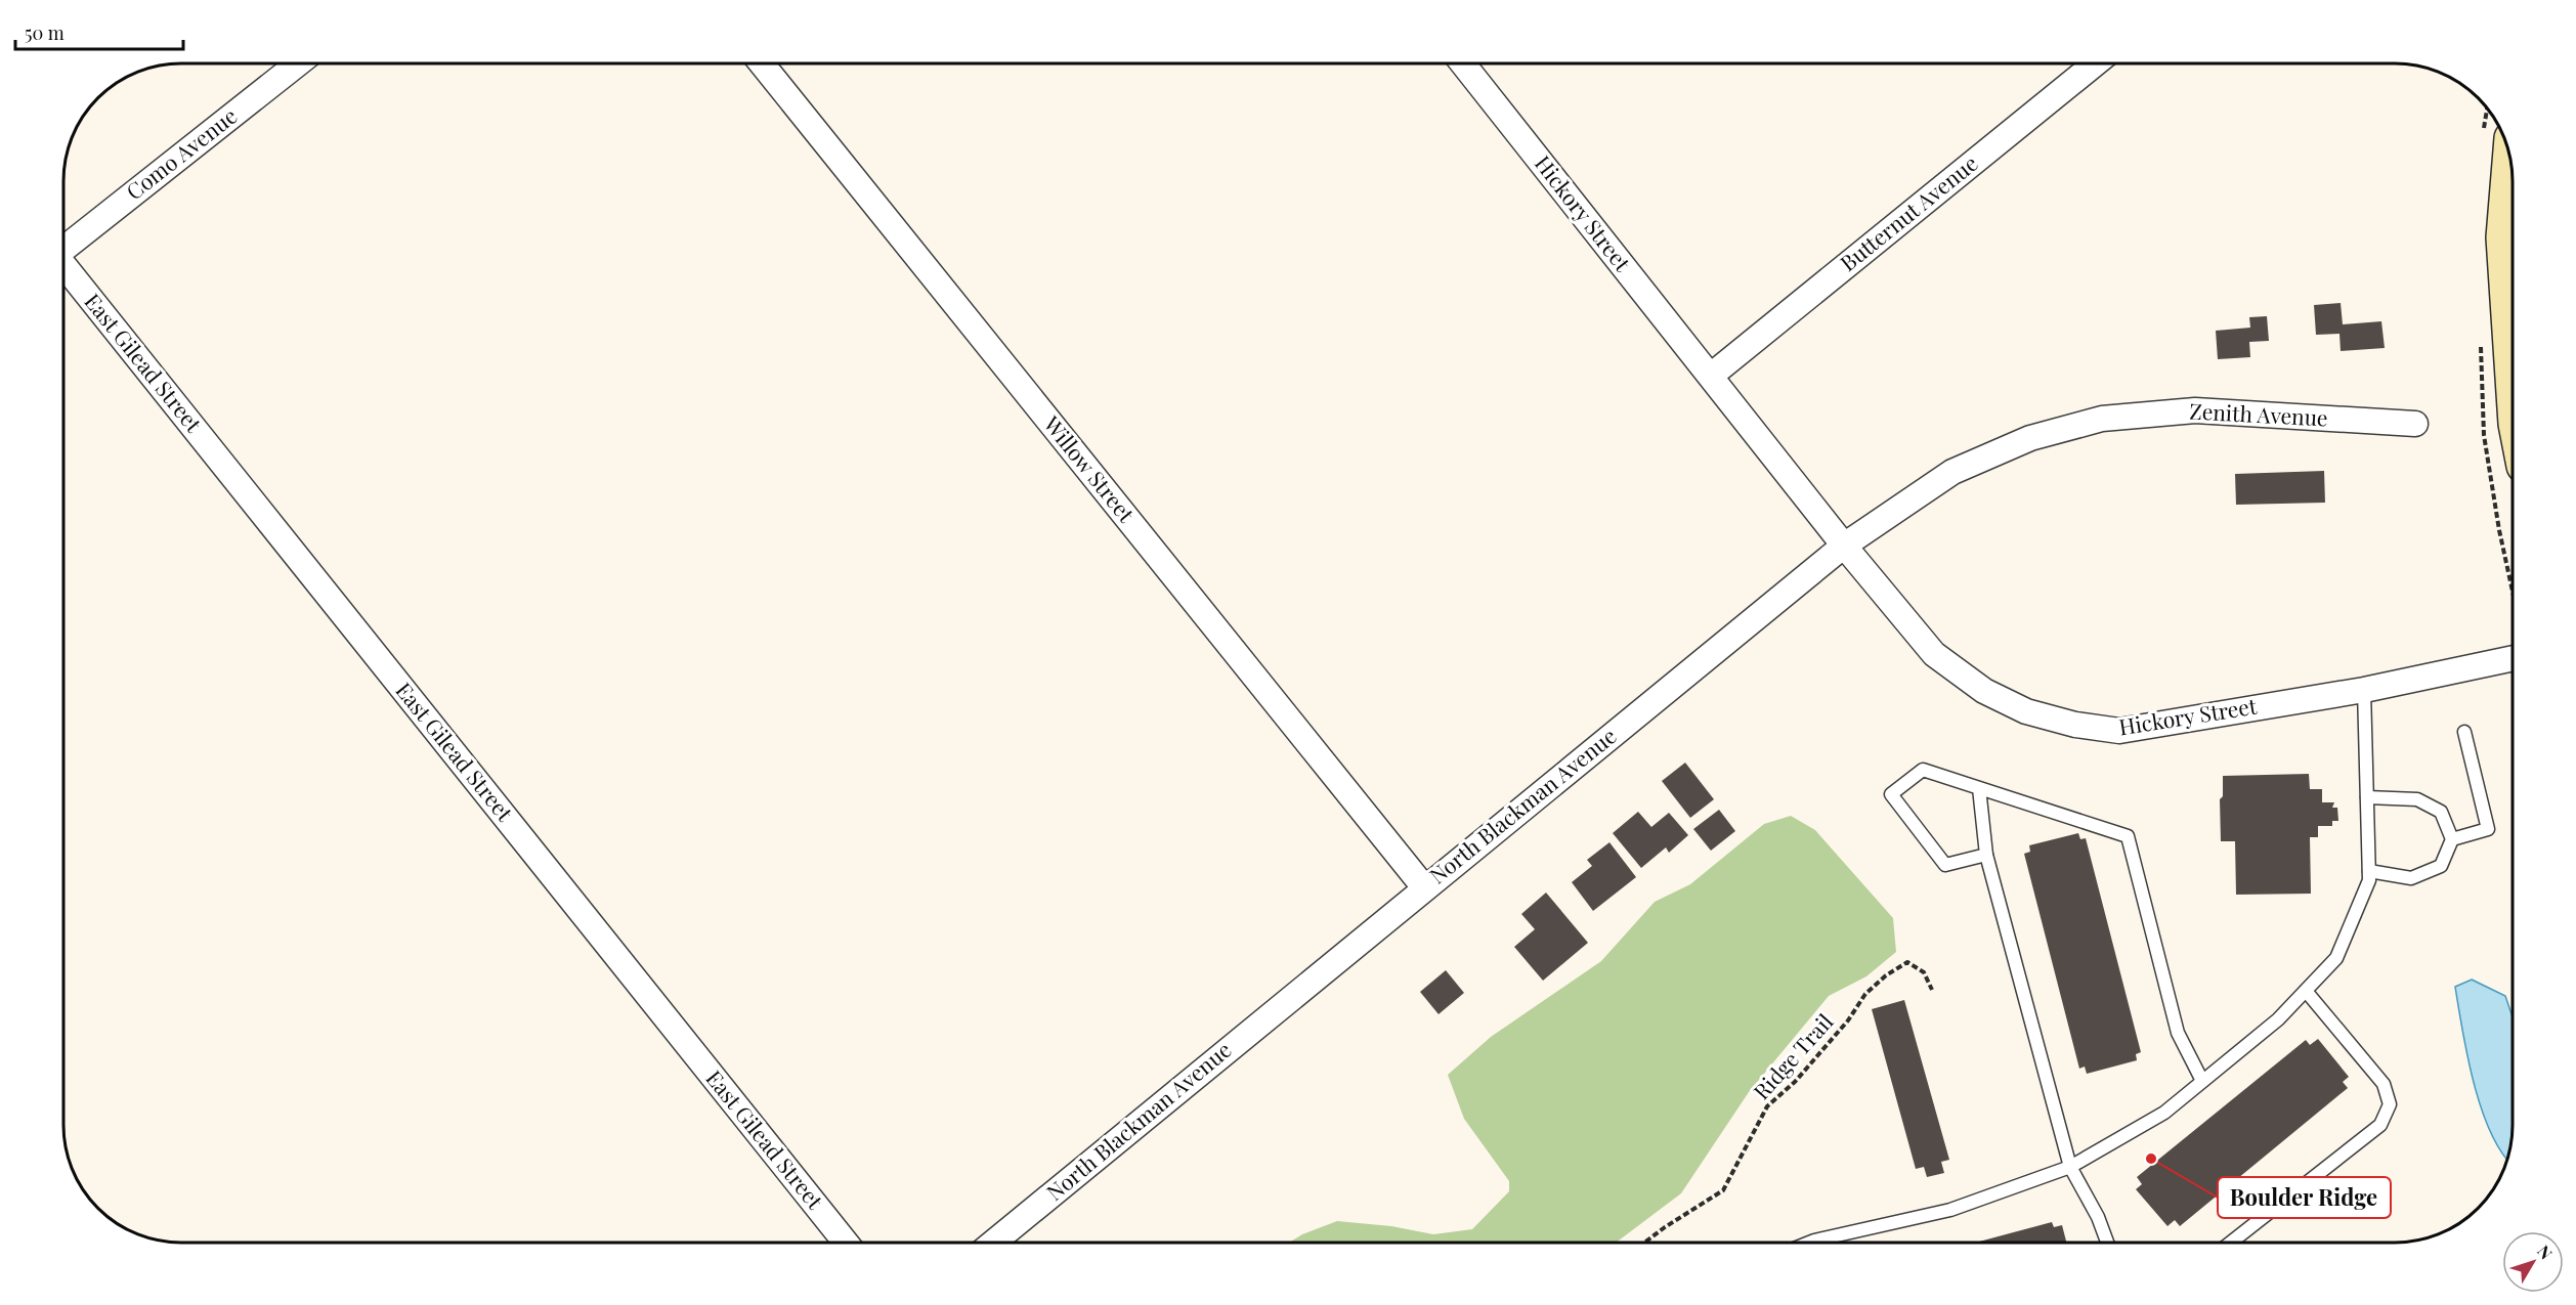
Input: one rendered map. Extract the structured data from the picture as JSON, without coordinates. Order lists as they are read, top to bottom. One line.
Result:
{"streets":{"street":["Como Avenue","Hickory Street","Butternut Avenue","East Gilead Street","Zenith Avenue","Willow Street","North Blackman Avenue"],"path":["Ridge Trail"]},"crossings":[["Hickory Street","Butternut Avenue"],["Hickory Street","North Blackman Avenue"],["Zenith Avenue","North Blackman Avenue"],["Willow Street","North Blackman Avenue"]],"places":["Boulder Ridge"],"scale_bar":"50 m","north":"top right"}
